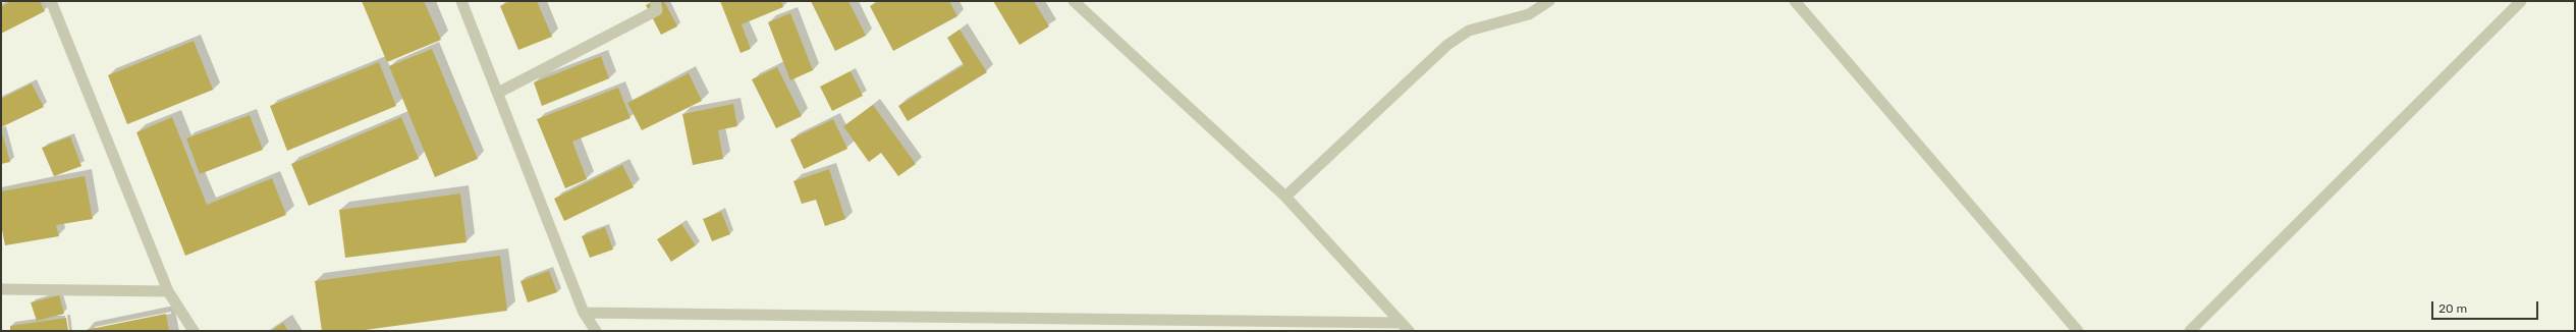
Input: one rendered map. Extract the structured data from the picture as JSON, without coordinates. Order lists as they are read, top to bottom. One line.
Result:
{"scale_bar":"20 m"}
